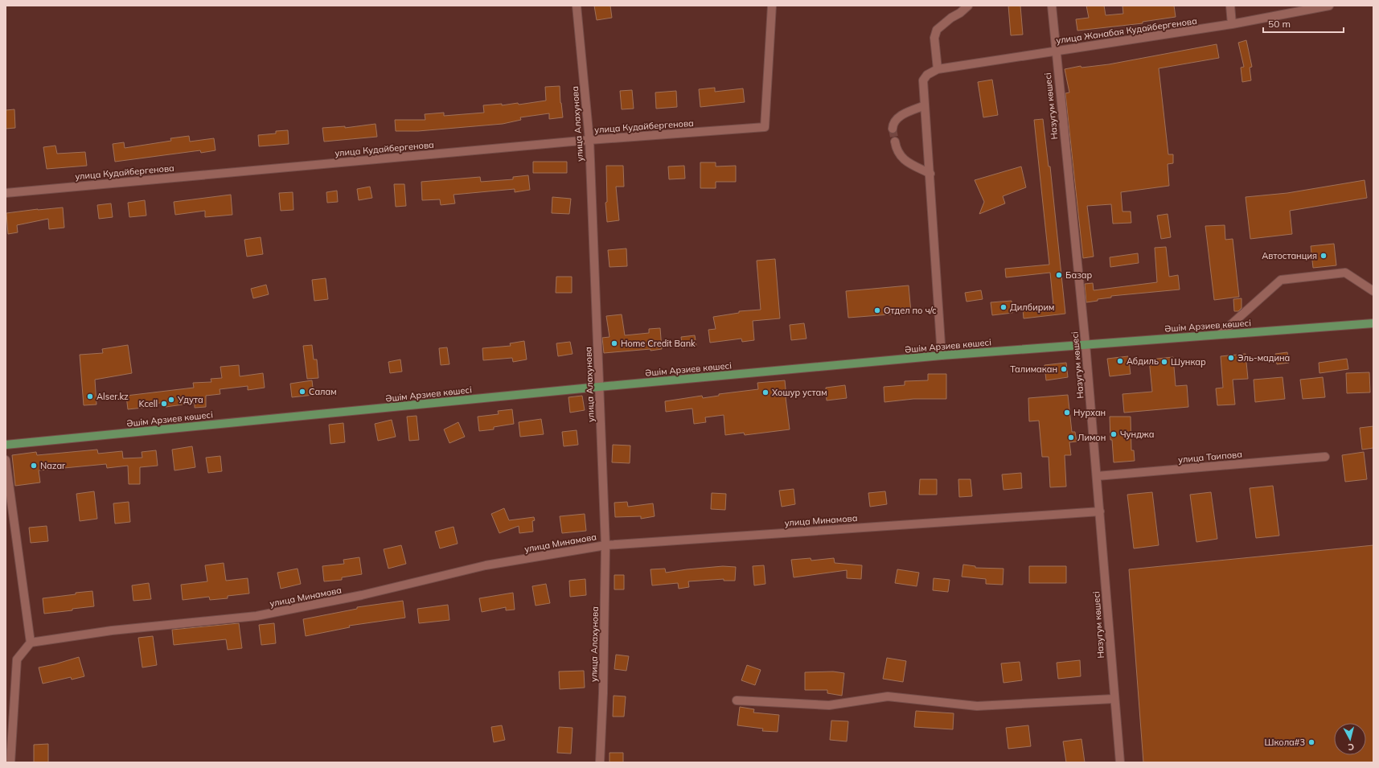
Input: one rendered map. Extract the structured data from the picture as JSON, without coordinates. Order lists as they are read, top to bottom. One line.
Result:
{"streets":{"main road":["Әшім Арзиев көшесі"],"street":["улица Жанабая Кудайбергенова","Назугум көшесі","улица Алахунова","улица Кудайбергенова","улица Таипова","улица Минамова"]},"crossings":[["улица Жанабая Кудайбергенова","Назугум көшесі"],["Назугум көшесі","Әшім Арзиев көшесі"],["Назугум көшесі","улица Таипова"],["Назугум көшесі","улица Минамова"],["улица Алахунова","улица Кудайбергенова"],["улица Алахунова","Әшім Арзиев көшесі"],["улица Алахунова","улица Минамова"]],"places":["Автостанция","Базар","Дилбирим","Отдел по ч/с","Home Credit Bank","Эль-мадина","Абдиль","Шункар","Талимакан","Салам","Хошур устам","Alser.kz","Удута","Kcell","Нурхан","Чунджа","Лимон","Nazar","Школа#3"],"scale_bar":"50 m","north":"bottom"}
